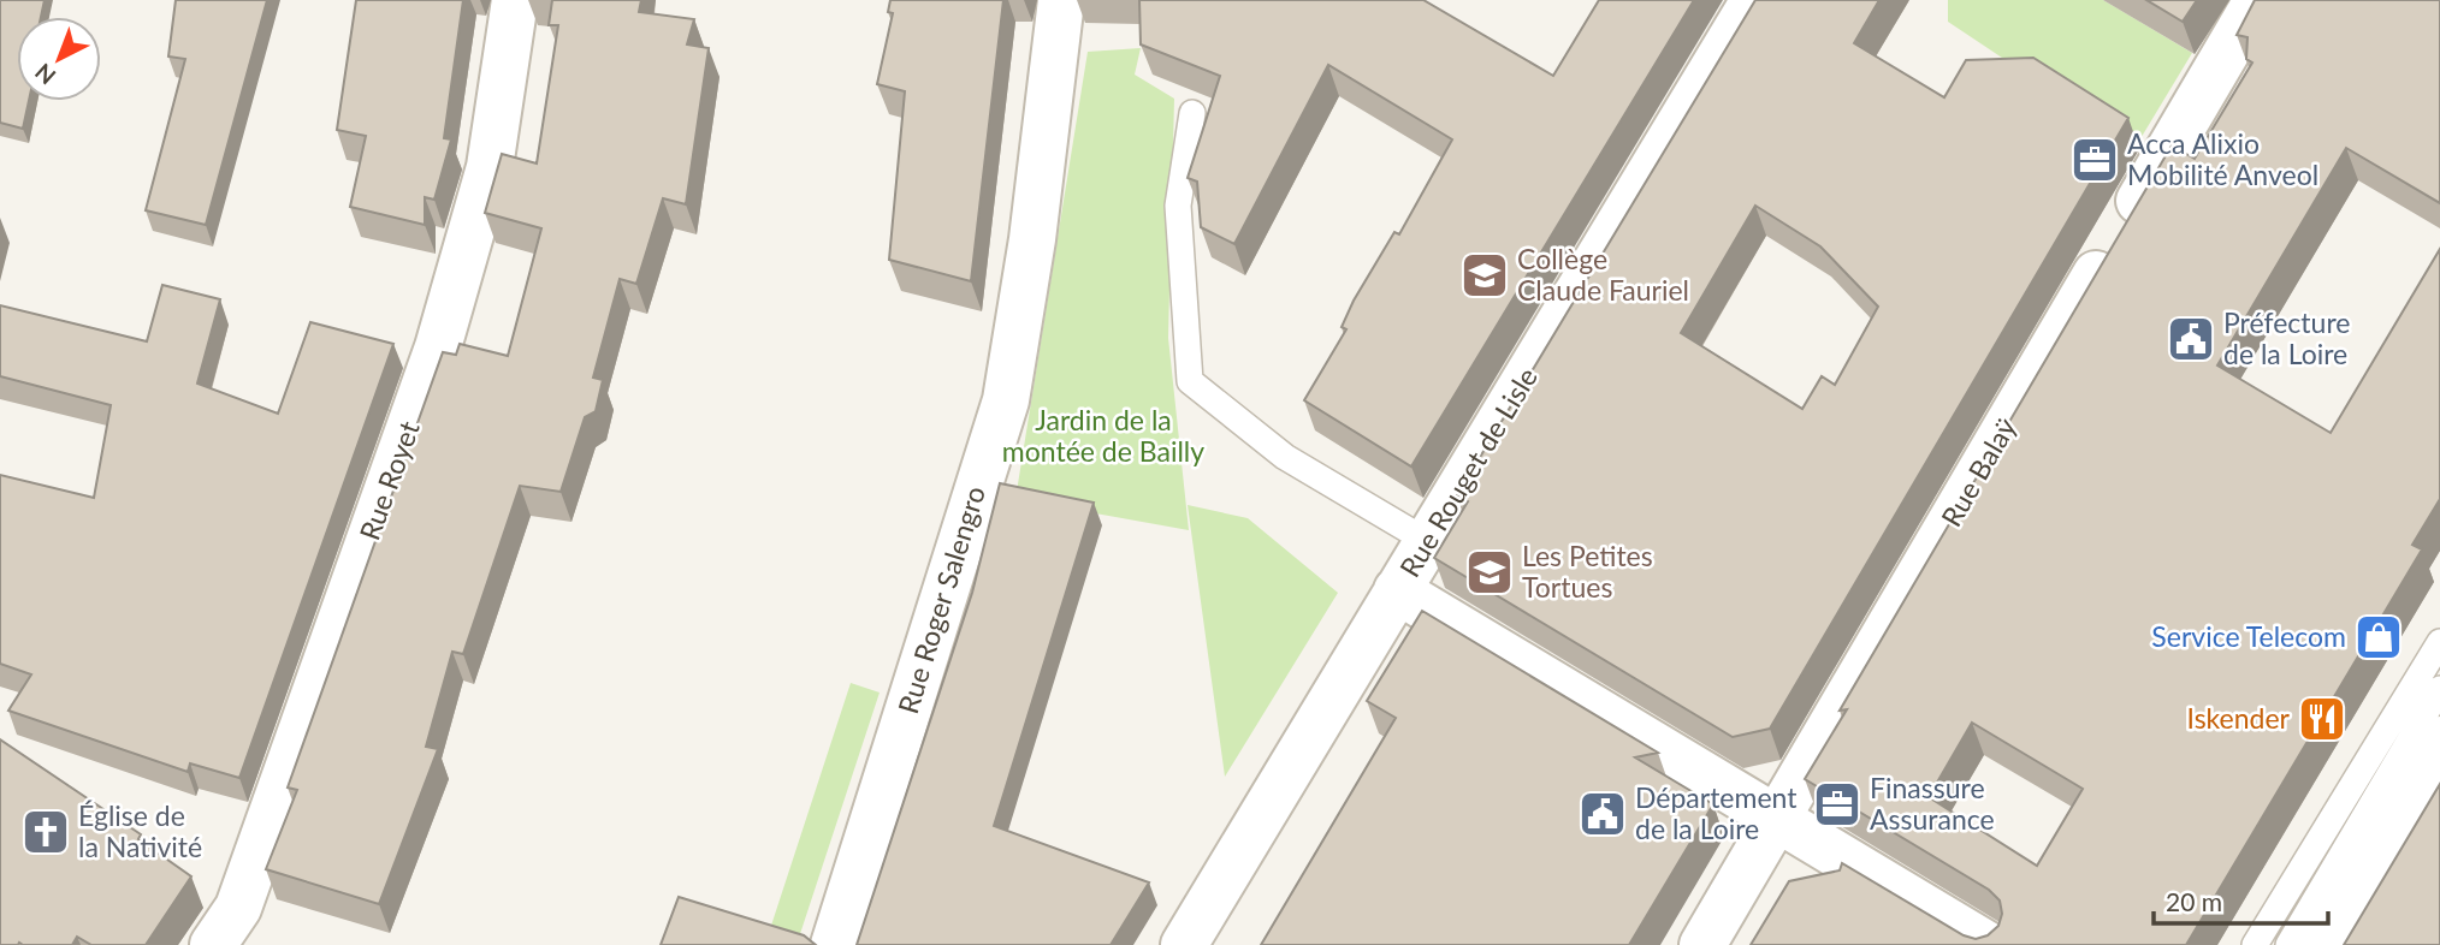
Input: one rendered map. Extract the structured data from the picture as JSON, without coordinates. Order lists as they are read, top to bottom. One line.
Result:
{"streets":{"street":["Rue Rouget de Lisle","Rue Balaÿ","Rue Royet","Rue Roger Salengro"]},"parks":["Jardin de la montée de Bailly"],"places":{"office":["Acca Alixio Mobilité Anveol","Finassure Assurance"],"school or university":["Collège Claude Fauriel","Les Petites Tortues"],"public building":["Préfecture de la Loire","Département de la Loire"],"shop":["Service Telecom"],"restaurant":["Iskender"],"church":["Église de la Nativité"]},"scale_bar":"20 m","north":"bottom left"}
